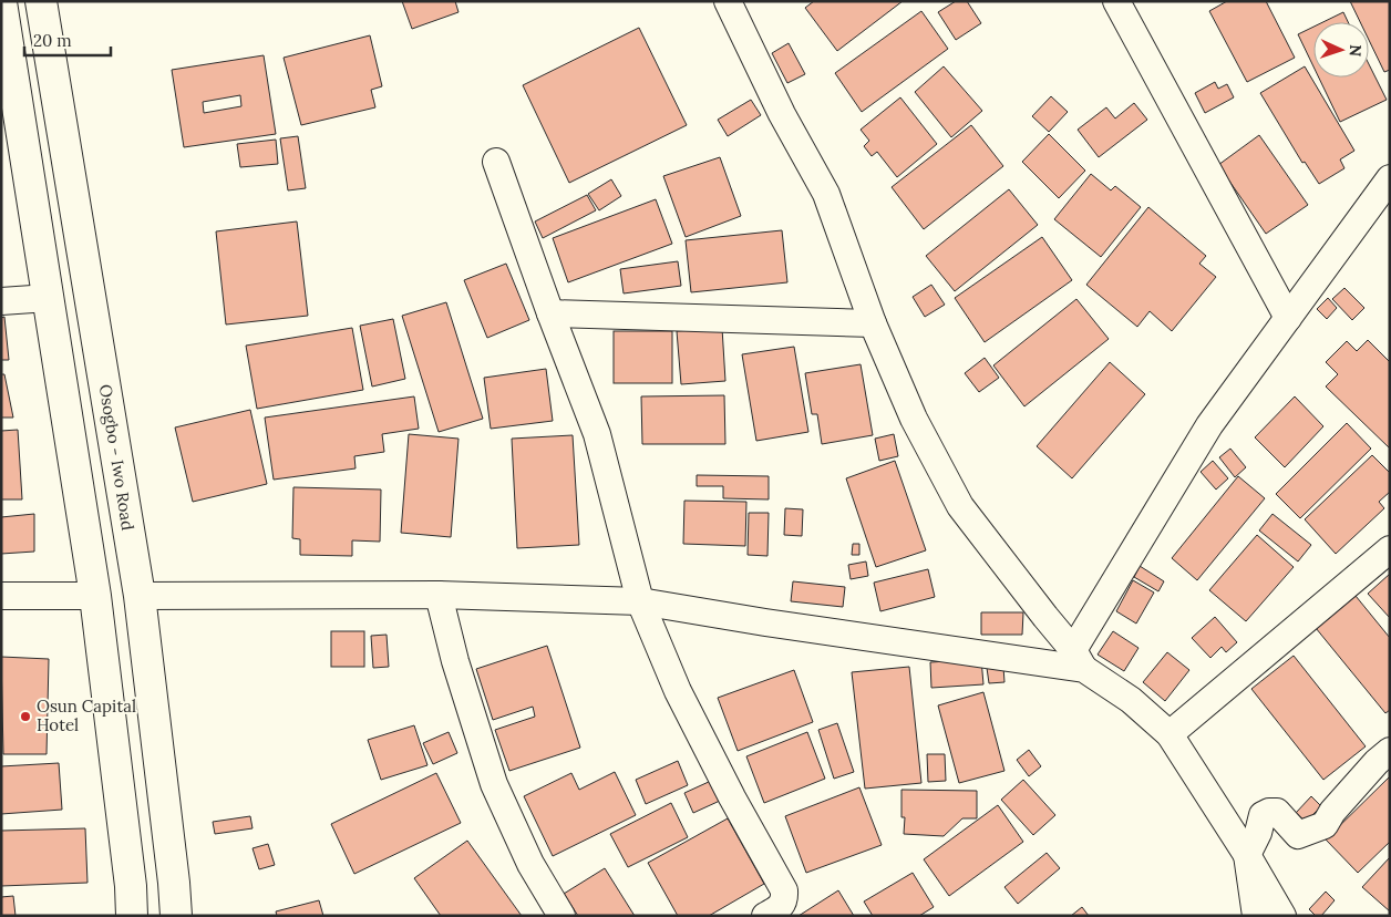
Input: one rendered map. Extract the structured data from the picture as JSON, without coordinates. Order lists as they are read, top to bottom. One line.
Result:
{"streets":{"main road":["Osogbo - Iwo Road"]},"places":["Osun Capital Hotel"],"scale_bar":"20 m","north":"right"}
